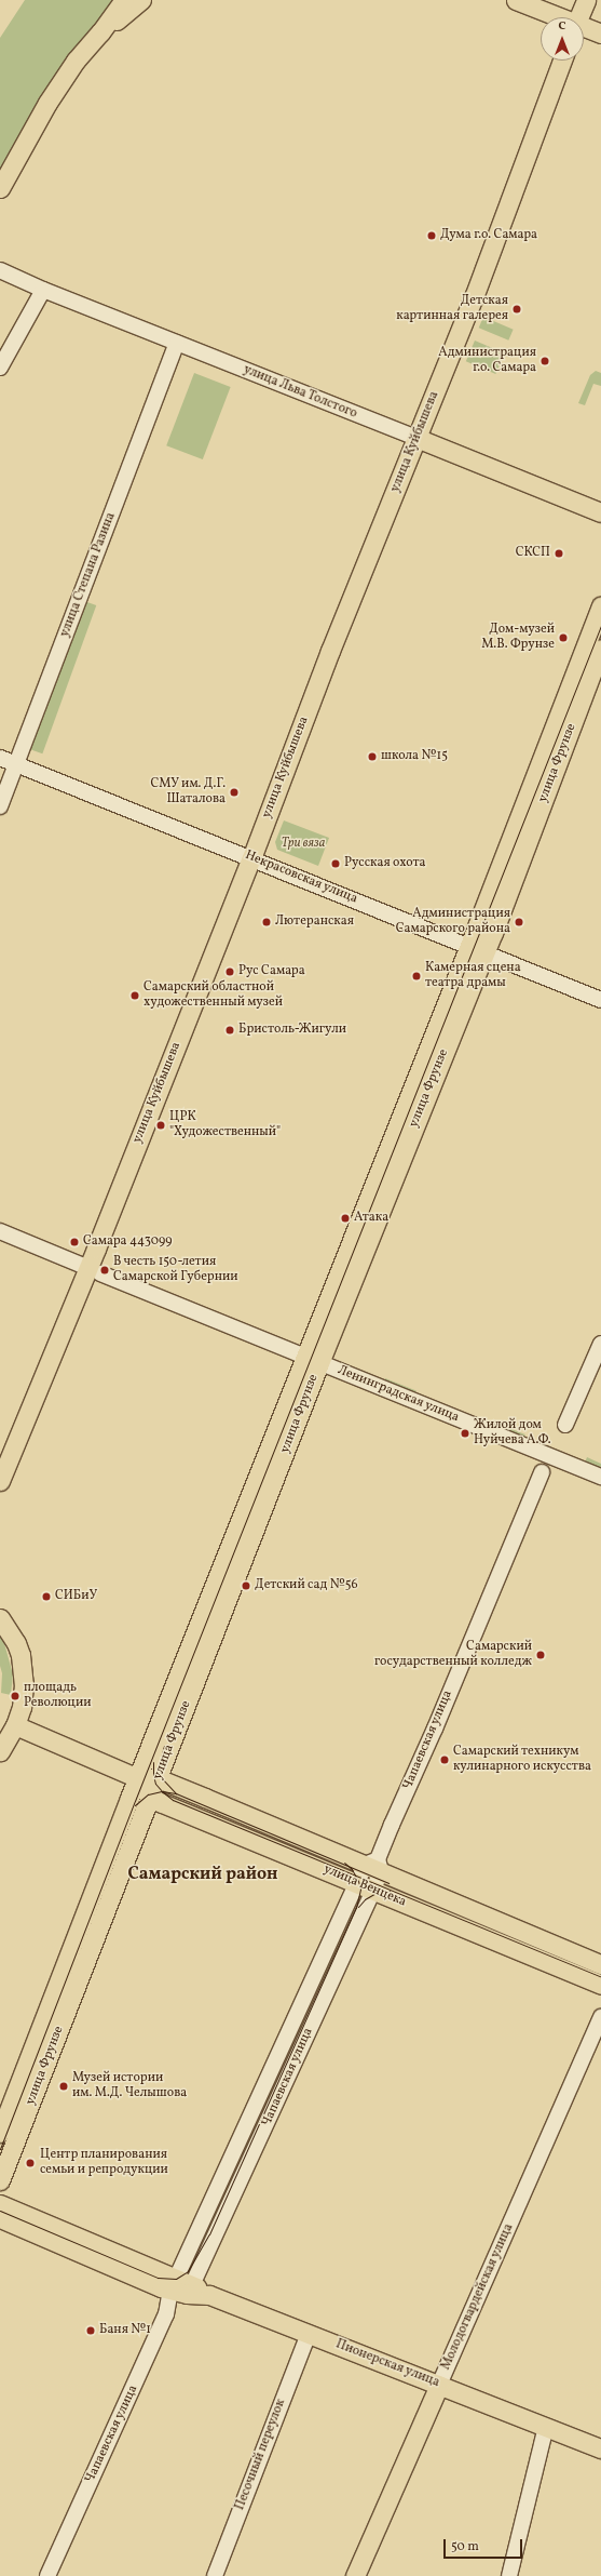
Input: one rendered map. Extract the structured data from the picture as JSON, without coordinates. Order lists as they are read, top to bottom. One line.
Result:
{"streets":{"main road":["улица Льва Толстого","улица Куйбышева","улица Фрунзе","улица Венцека","Молодогвардейская улица","Пионерская улица"],"street":["улица Степана Разина","Некрасовская улица","Ленинградская улица","Чапаевская улица","Песочный переулок"]},"crossings":[["улица Льва Толстого","улица Куйбышева"],["улица Льва Толстого","улица Степана Разина"],["улица Куйбышева","Некрасовская улица"],["улица Куйбышева","Ленинградская улица"],["улица Степана Разина","Некрасовская улица"],["улица Фрунзе","Некрасовская улица"],["улица Фрунзе","Ленинградская улица"],["улица Фрунзе","улица Венцека"],["Чапаевская улица","улица Венцека"],["Чапаевская улица","Пионерская улица"],["Молодогвардейская улица","Пионерская улица"],["Пионерская улица","Песочный переулок"]],"districts":["Самарский район"],"parks":["Три вяза"],"places":["Дума г.о. Самара","Детская картинная галерея","Администрация г.о. Самара","СКСП","Дом-музей М.В. Фрунзе","школа №15","СМУ им. Д.Г. Шаталова","Русская охота","Лютеранская","Администрация Самарского района","Рус Самара","Камерная сцена театра драмы","Самарский областной художественный музей","Бристоль-Жигули","ЦРК \"Художественный\"","Атака","Самара 443099","В честь 150-летия Самарской Губернии","Жилой дом Нуйчева А.Ф.","Детский сад №56","СИБиУ","Самарский государственный колледж","площадь Революции","Самарский техникум кулинарного искусства","Музей истории им. М.Д. Челышова","Центр планирования семьи и репродукции","Баня №1"],"scale_bar":"50 m","north":"top"}
